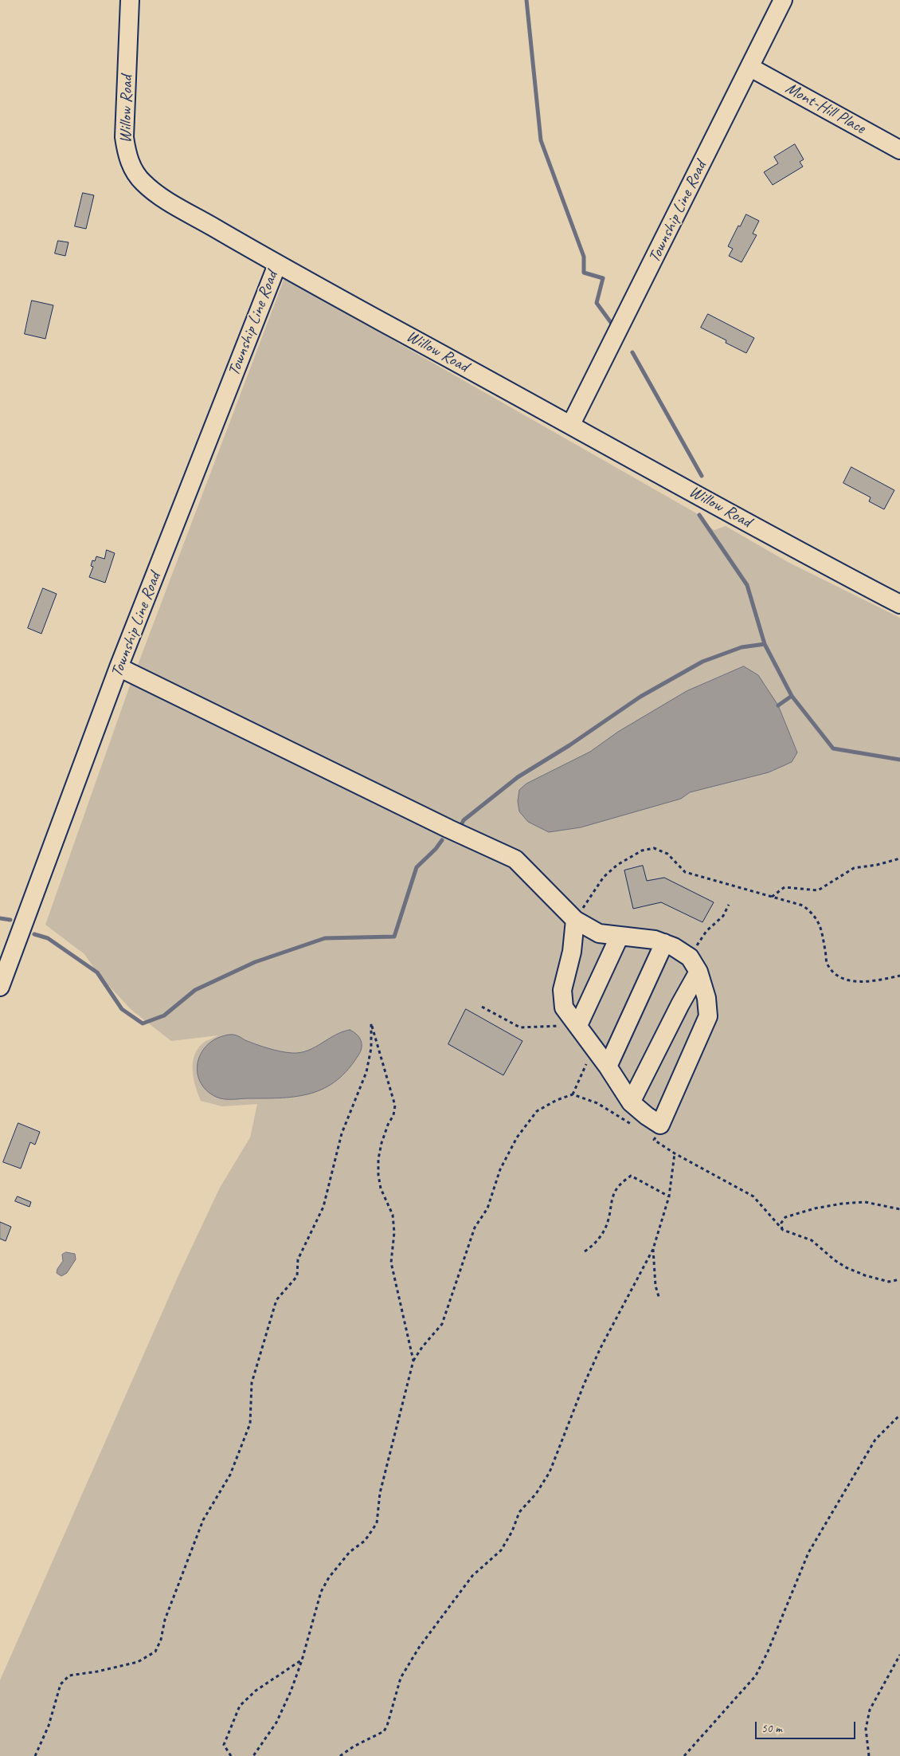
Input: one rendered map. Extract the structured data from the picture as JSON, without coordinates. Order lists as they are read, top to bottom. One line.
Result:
{"streets":{"street":["Mont-Hill Place","Willow Road","Township Line Road"]},"crossings":[["Mont-Hill Place","Township Line Road"],["Willow Road","Township Line Road"]],"scale_bar":"50 m"}
